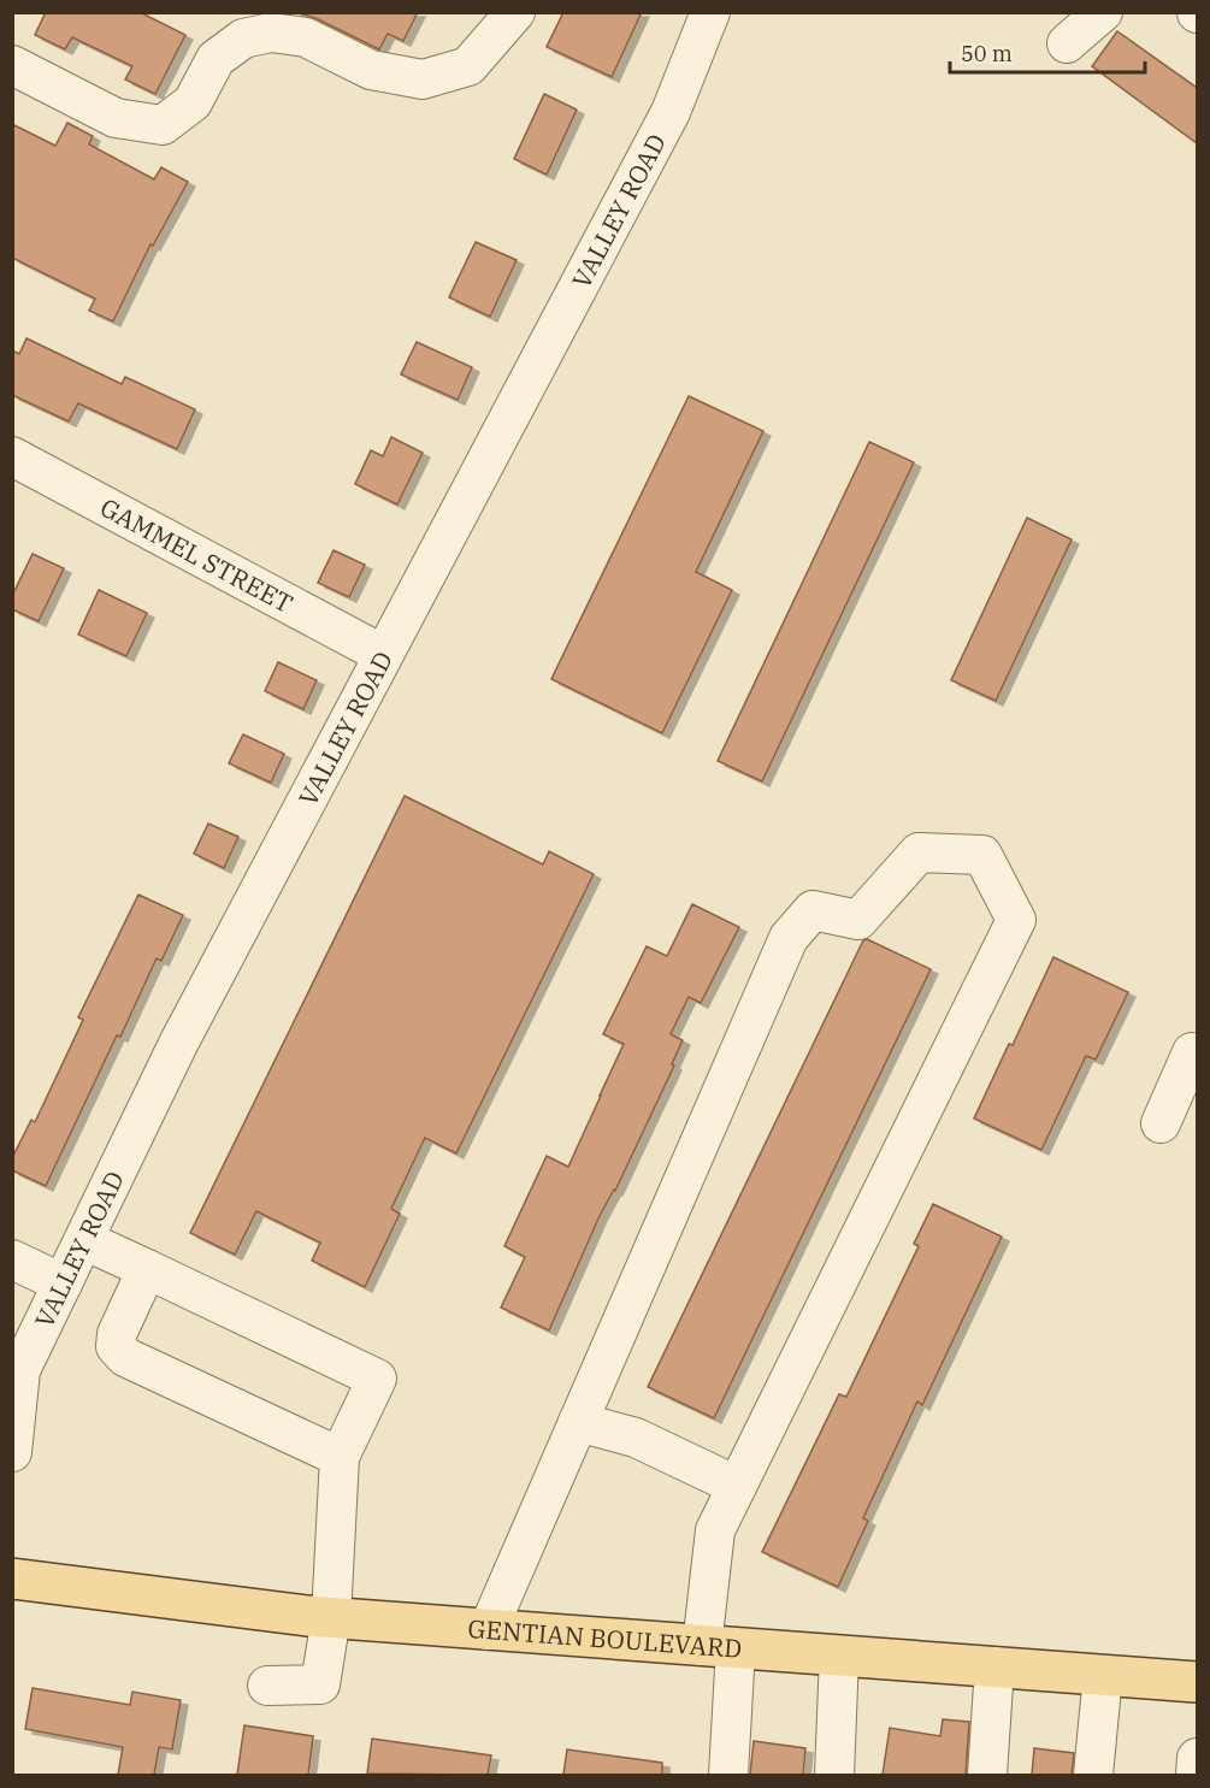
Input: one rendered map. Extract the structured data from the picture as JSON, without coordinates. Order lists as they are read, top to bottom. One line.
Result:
{"streets":{"main road":["GENTIAN BOULEVARD"],"street":["VALLEY ROAD","GAMMEL STREET"]},"crossings":[["VALLEY ROAD","GAMMEL STREET"]],"scale_bar":"50 m"}
